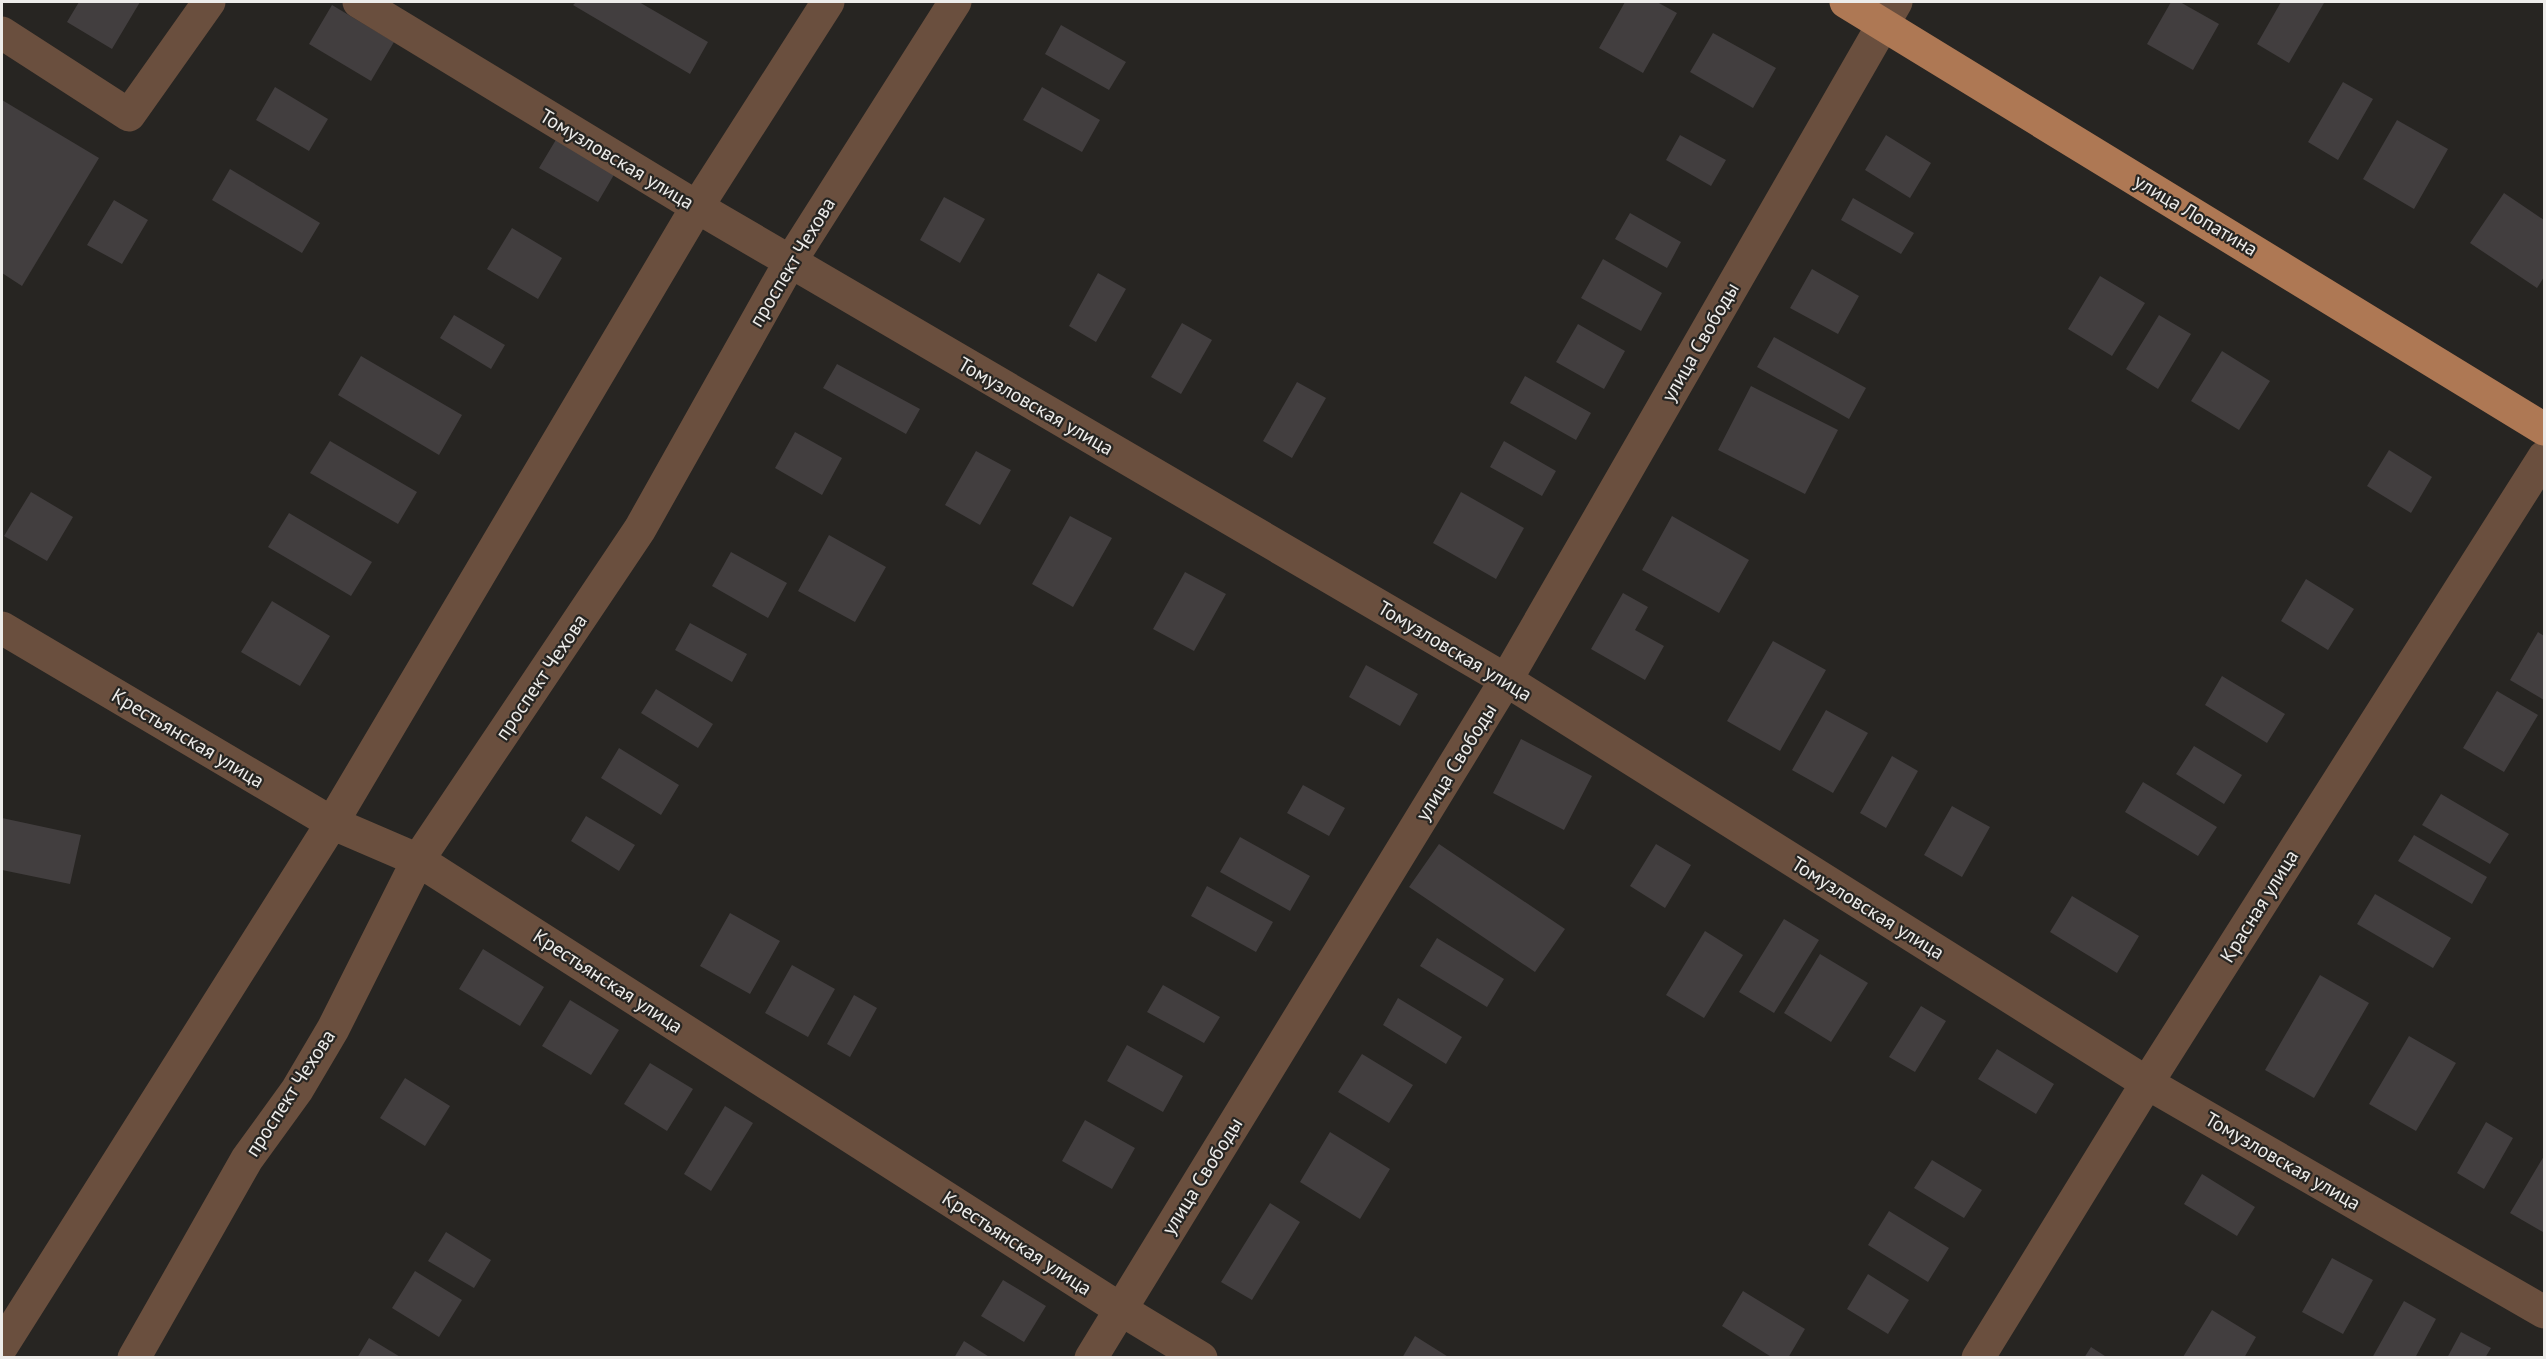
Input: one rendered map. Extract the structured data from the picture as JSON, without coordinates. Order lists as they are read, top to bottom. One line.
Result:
{"streets":{"main road":["улица Лопатина"],"street":["Томузловская улица","проспект Чехова","улица Свободы","Крестьянская улица","Красная улица"]},"crossings":[["Томузловская улица","проспект Чехова"],["Томузловская улица","улица Свободы"],["Томузловская улица","Красная улица"],["улица Лопатина","улица Свободы"],["проспект Чехова","Крестьянская улица"],["улица Свободы","Крестьянская улица"]]}
